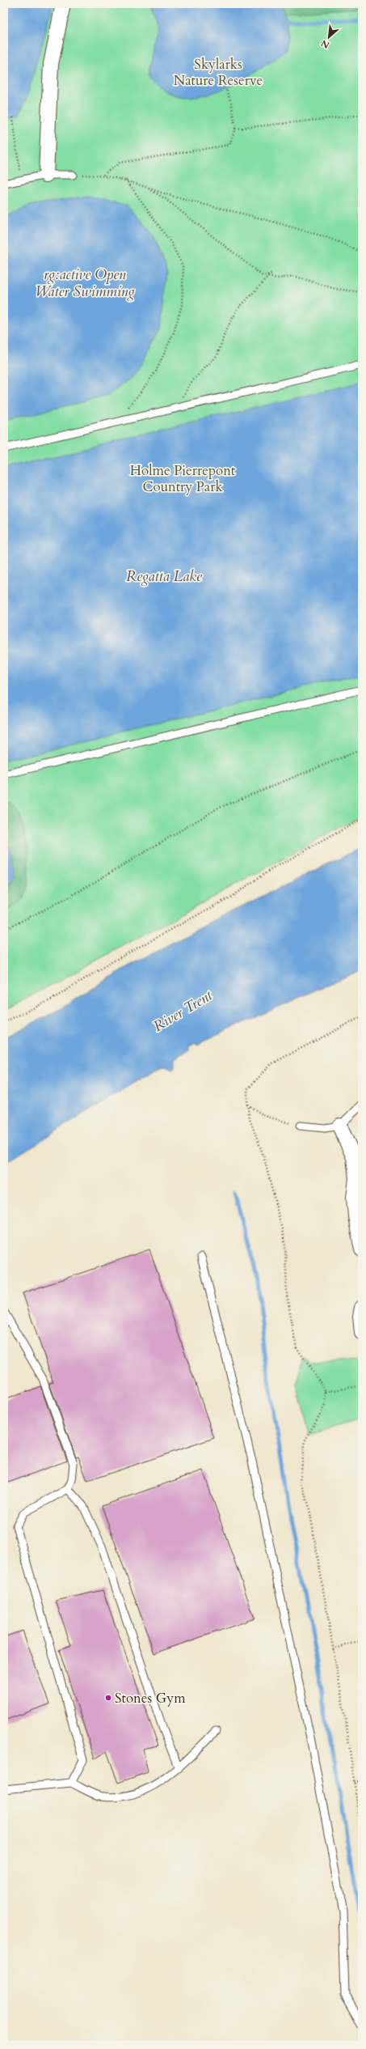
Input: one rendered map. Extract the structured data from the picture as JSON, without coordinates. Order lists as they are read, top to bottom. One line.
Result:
{"water":["rg:active Open Water Swimming","Regatta Lake","River Trent"],"parks":["Skylarks Nature Reserve","Holme Pierrepont Country Park"],"places":["Stones Gym"],"north":"bottom left"}
